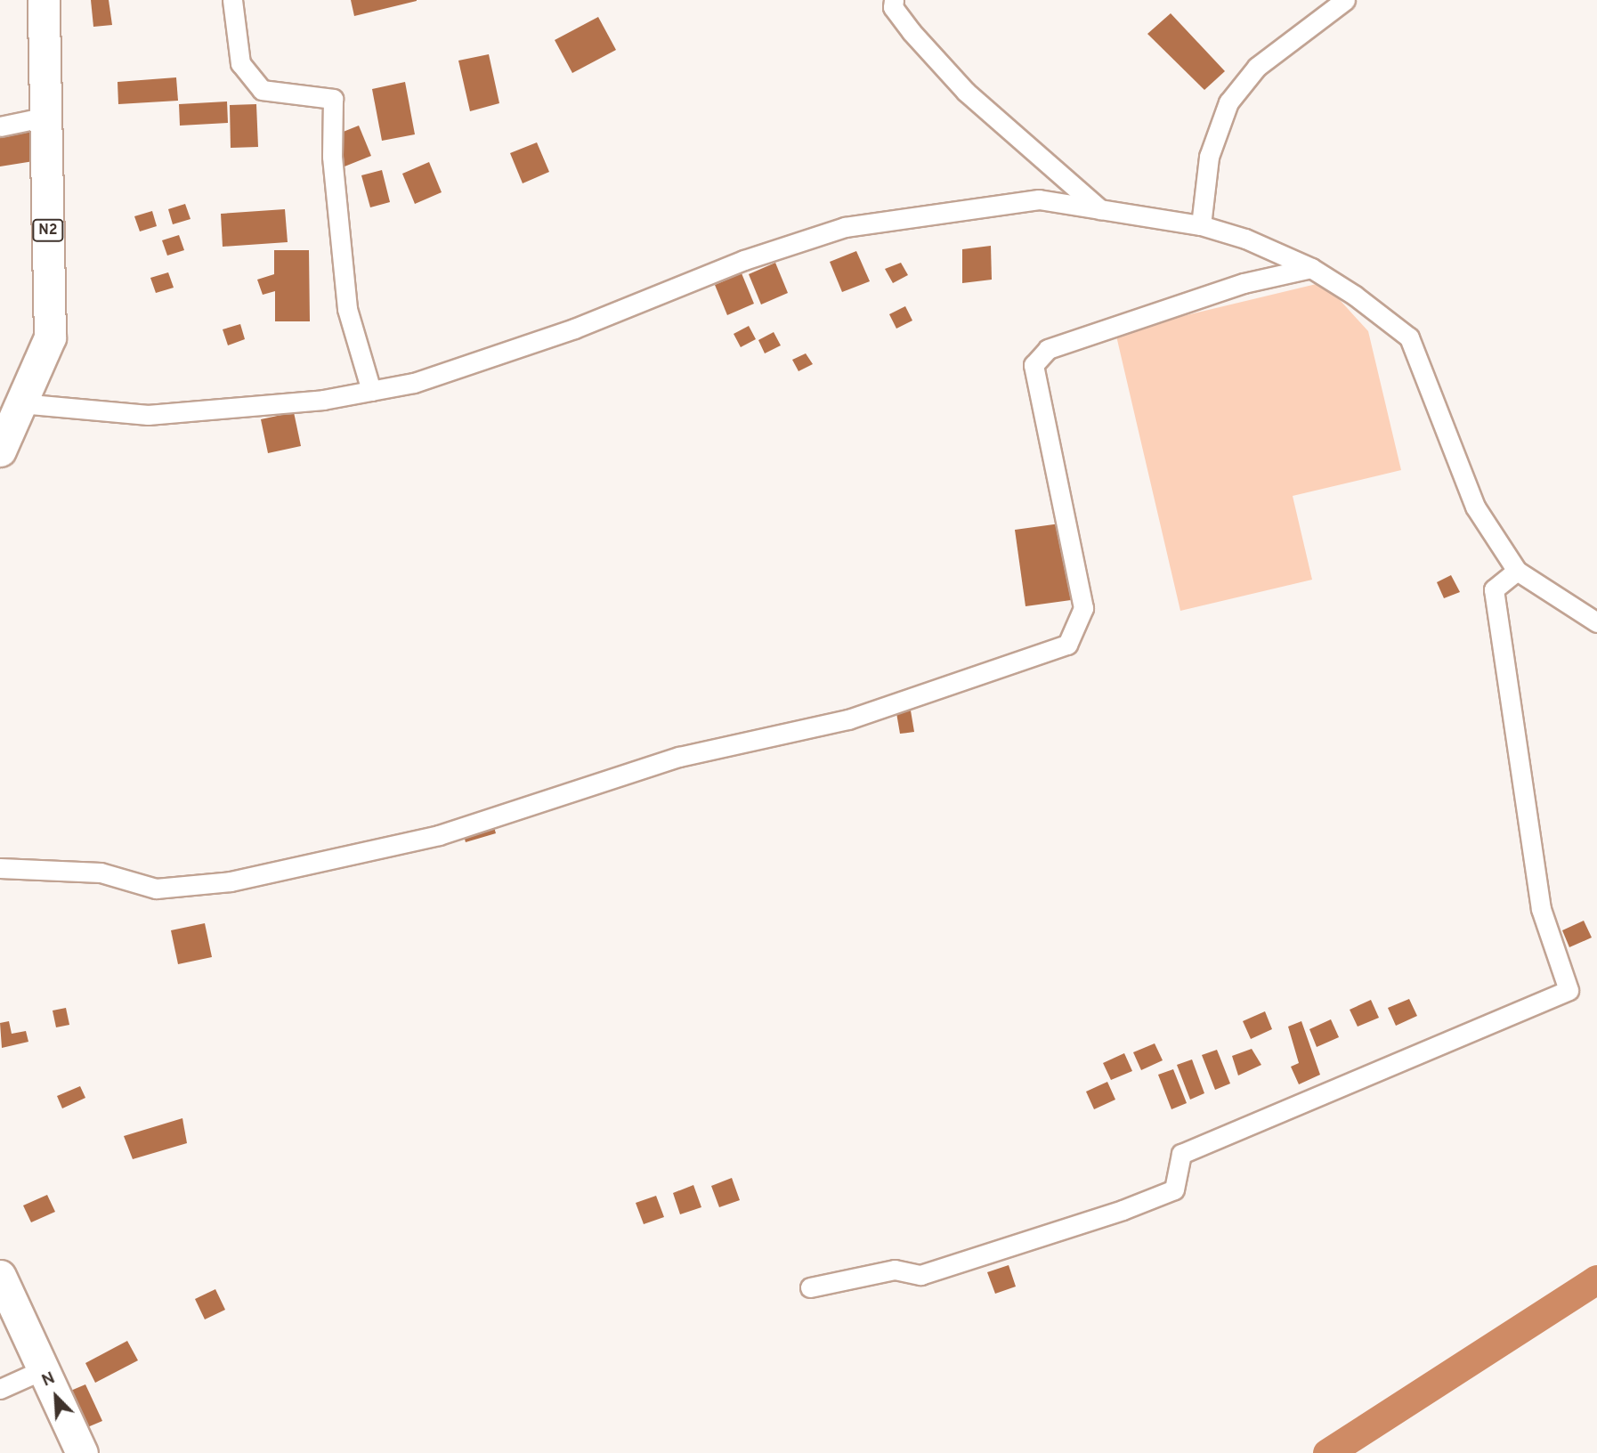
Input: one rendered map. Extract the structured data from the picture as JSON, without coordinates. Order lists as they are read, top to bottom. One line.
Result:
{"streets":{"highway":["N2"]},"north":"top left"}
